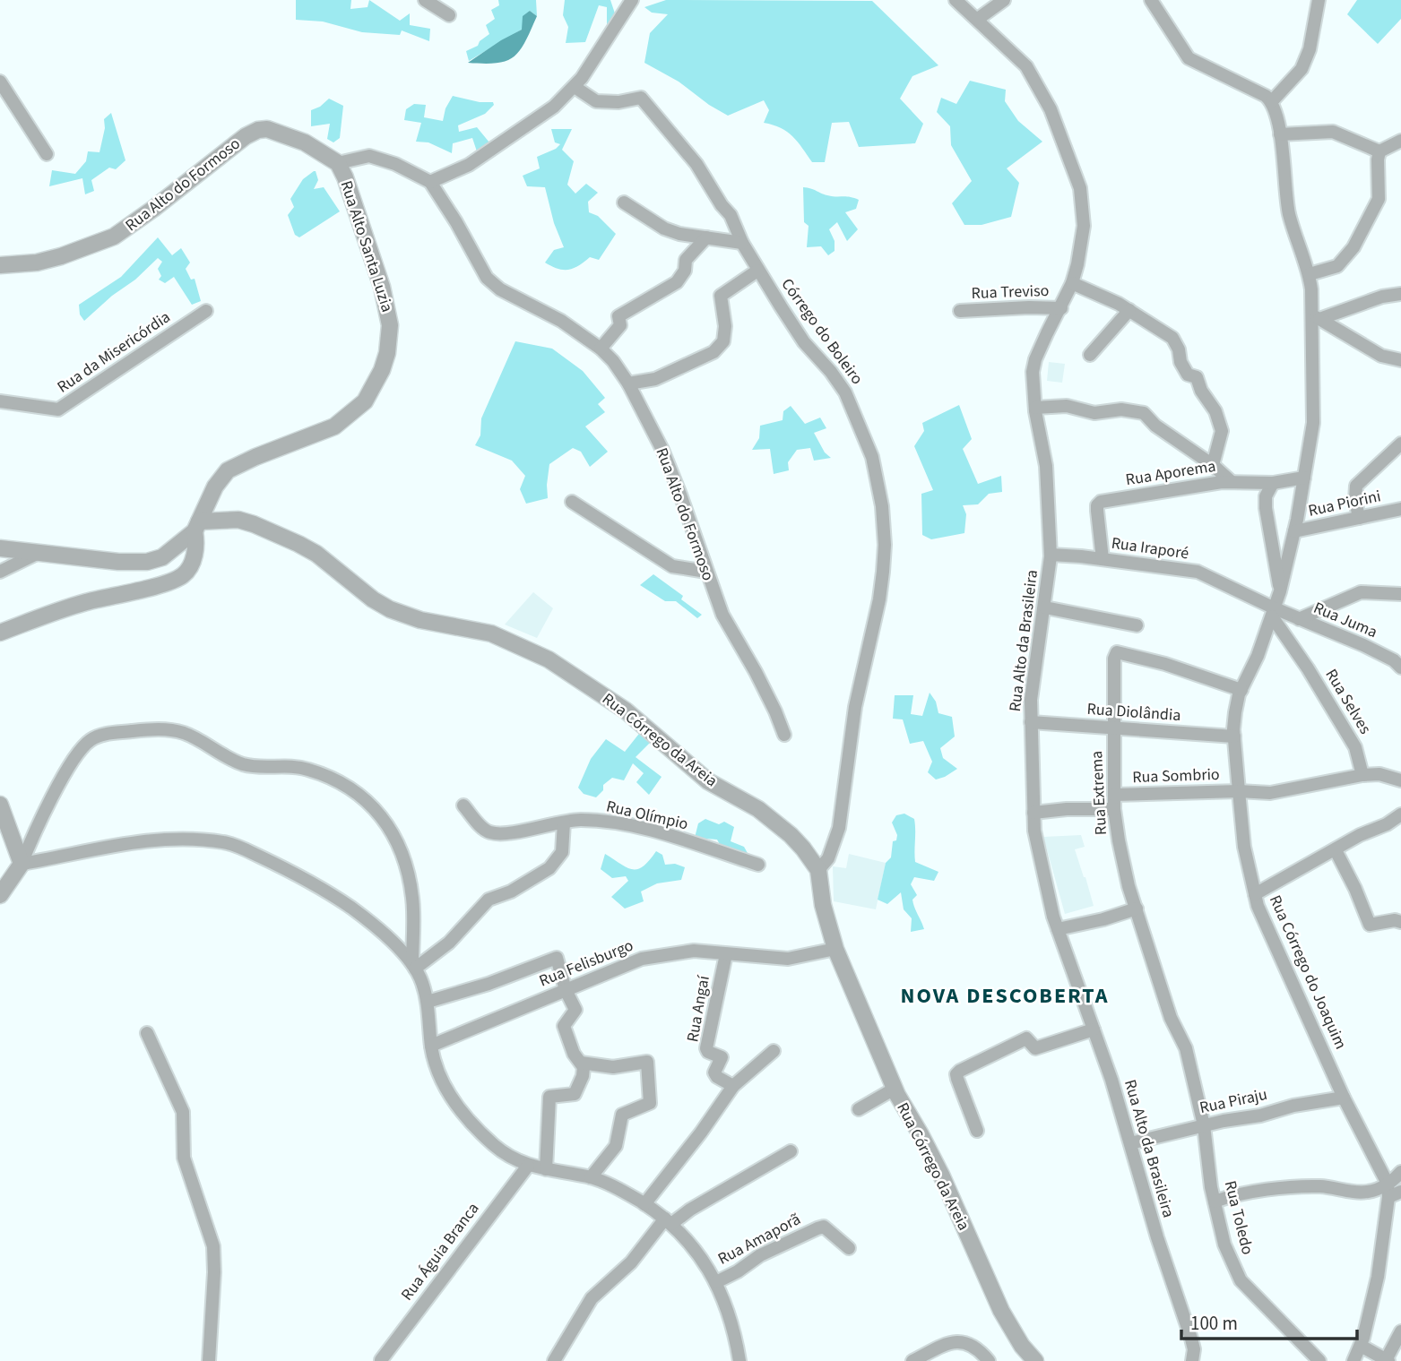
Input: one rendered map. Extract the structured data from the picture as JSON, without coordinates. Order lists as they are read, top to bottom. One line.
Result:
{"streets":{"street":["Rua Alto do Formoso","Rua Alto Santa Luzia","Rua Treviso","Córrego do Boleiro","Rua da Misericórdia","Rua Aporema","Rua Piorini","Rua Iraporé","Rua Juma","Rua Alto da Brasileira","Rua Selves","Rua Diolândia","Rua Córrego da Areia","Rua Sombrio","Rua Extrema","Rua Olímpio","Rua Felisburgo","Rua Córrego do Joaquim","Rua Angaí","Rua Piraju","Rua Toledo","Rua Amaporã","Rua Águia Branca"]},"crossings":[["Rua Alto do Formoso","Rua Alto Santa Luzia"],["Rua Alto Santa Luzia","Rua Córrego da Areia"],["Rua Treviso","Rua Alto da Brasileira"],["Córrego do Boleiro","Rua Córrego da Areia"],["Rua Aporema","Rua Iraporé"],["Rua Aporema","Rua Córrego do Joaquim"],["Rua Piorini","Rua Córrego do Joaquim"],["Rua Iraporé","Rua Juma"],["Rua Iraporé","Rua Alto da Brasileira"],["Rua Iraporé","Rua Selves"],["Rua Iraporé","Rua Córrego do Joaquim"],["Rua Juma","Rua Selves"],["Rua Juma","Rua Córrego do Joaquim"],["Rua Alto da Brasileira","Rua Diolândia"],["Rua Alto da Brasileira","Rua Piraju"],["Rua Selves","Rua Sombrio"],["Rua Selves","Rua Córrego do Joaquim"],["Rua Diolândia","Rua Extrema"],["Rua Diolândia","Rua Córrego do Joaquim"],["Rua Córrego da Areia","Rua Felisburgo"],["Rua Sombrio","Rua Extrema"],["Rua Sombrio","Rua Córrego do Joaquim"],["Rua Extrema","Rua Córrego do Joaquim"],["Rua Extrema","Rua Piraju"],["Rua Extrema","Rua Toledo"],["Rua Felisburgo","Rua Angaí"],["Rua Córrego do Joaquim","Rua Piraju"],["Rua Piraju","Rua Toledo"]],"districts":["NOVA DESCOBERTA"],"scale_bar":"100 m"}
